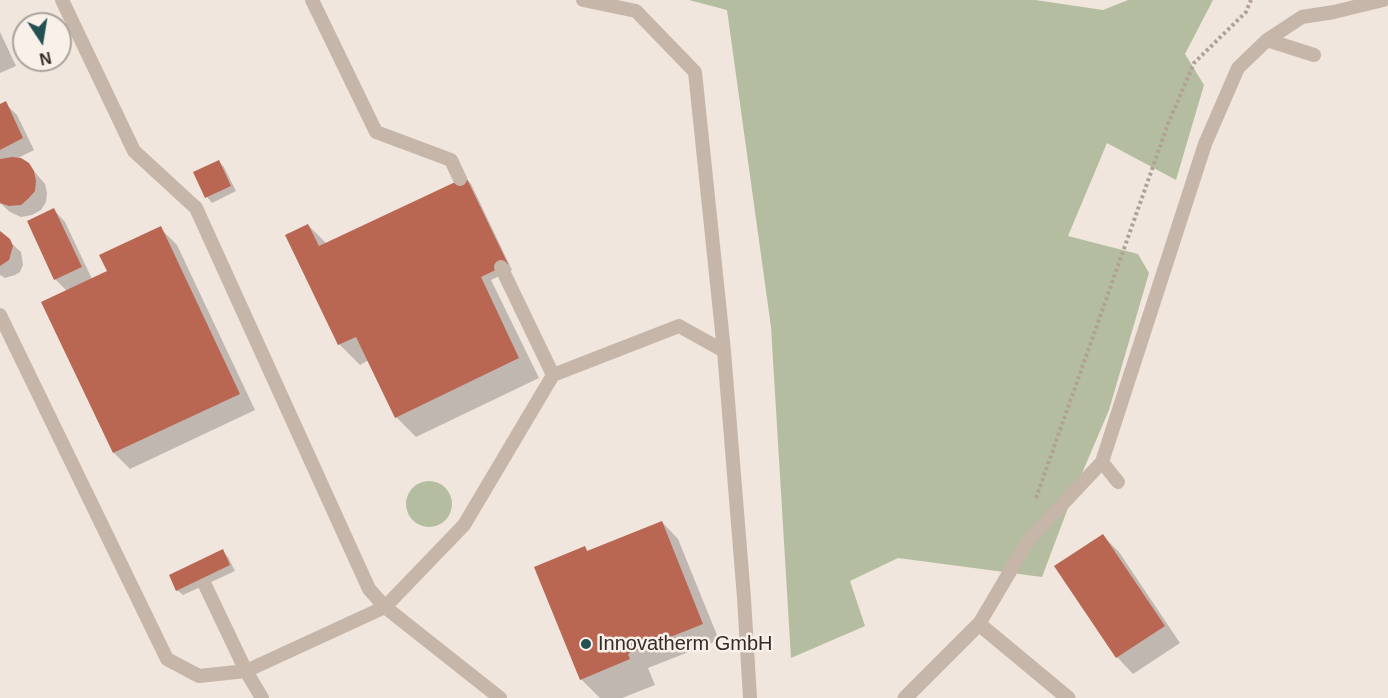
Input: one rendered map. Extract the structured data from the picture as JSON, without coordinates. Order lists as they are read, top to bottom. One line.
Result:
{"places":["Innovatherm GmbH"],"north":"bottom"}
